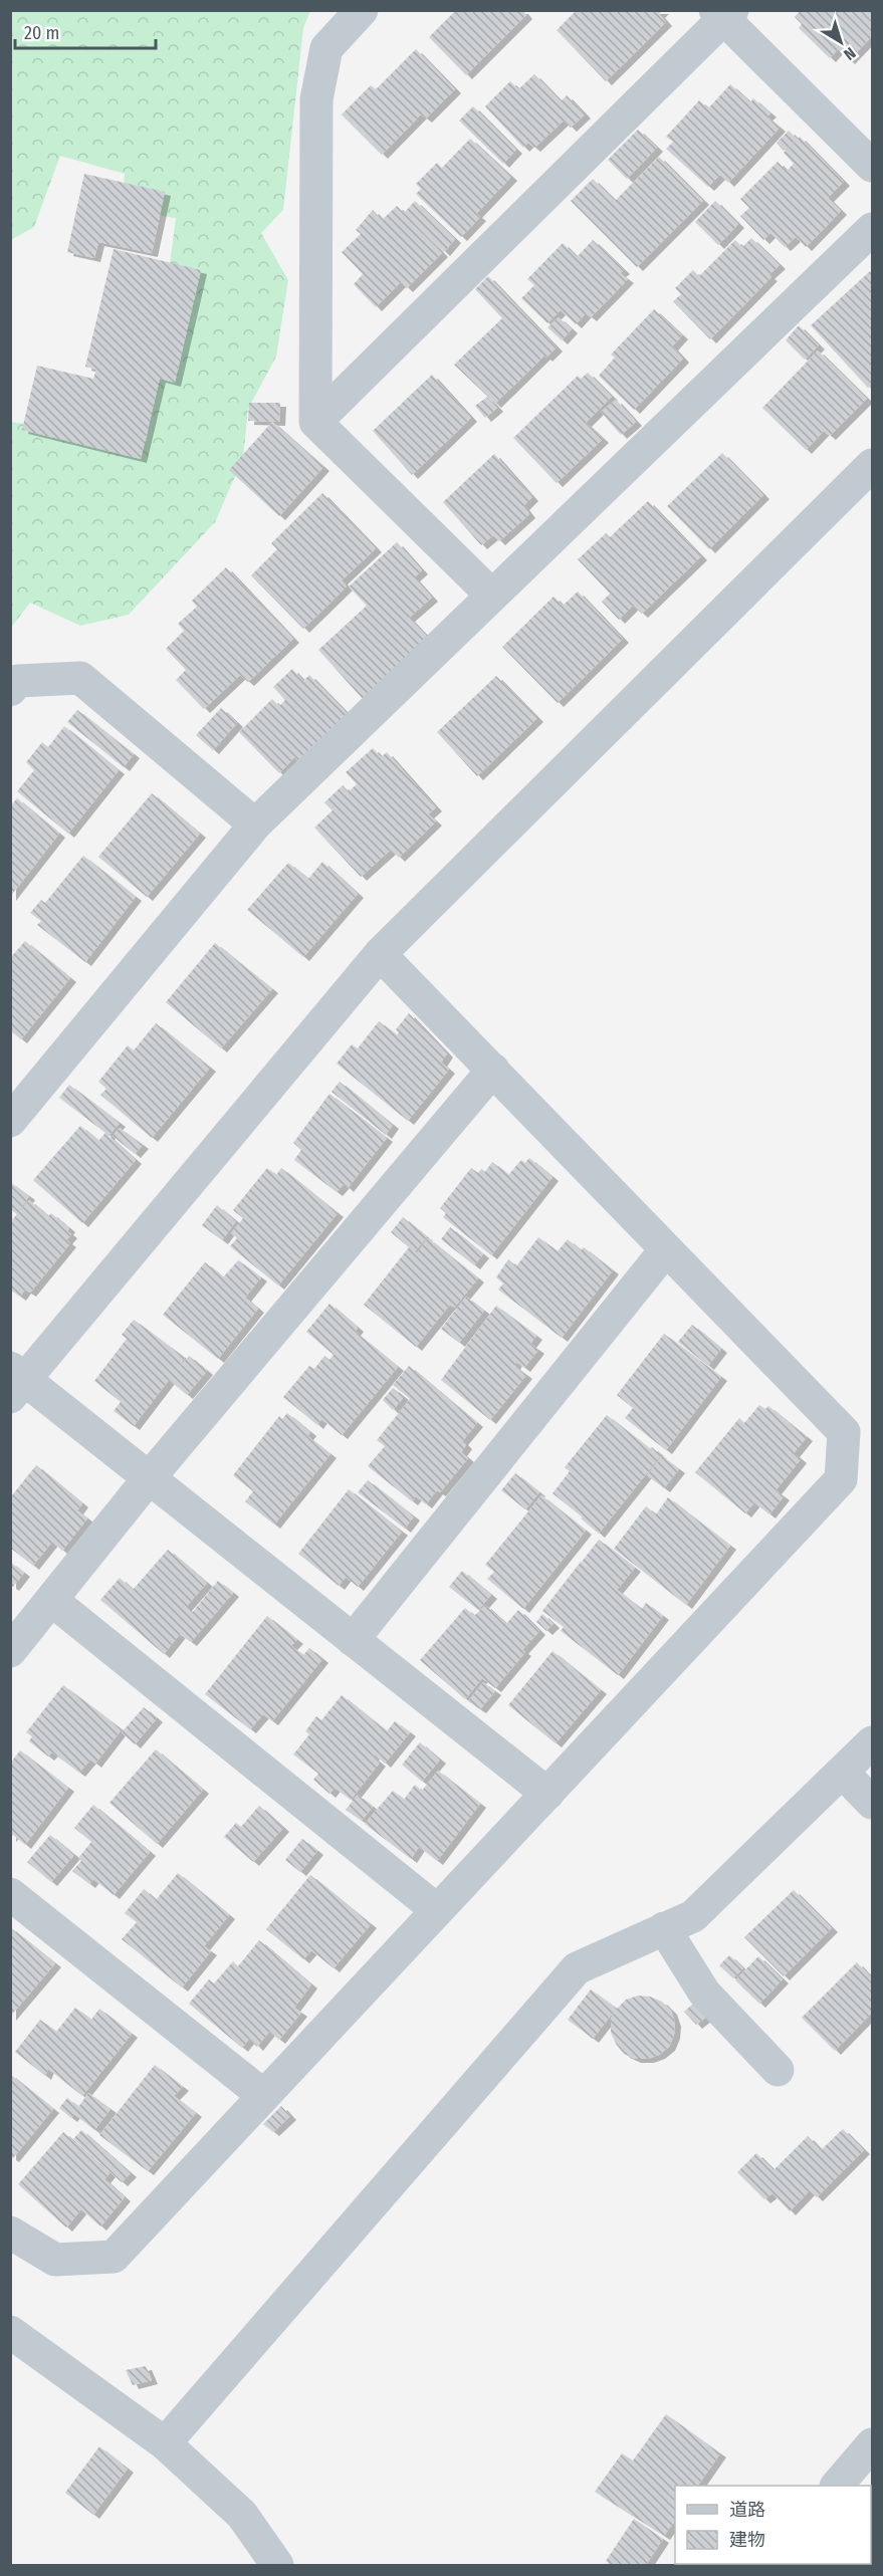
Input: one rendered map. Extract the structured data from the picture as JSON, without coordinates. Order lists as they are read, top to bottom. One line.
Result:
{"legend":["道路","建物"],"scale_bar":"20 m","north":"bottom right"}
